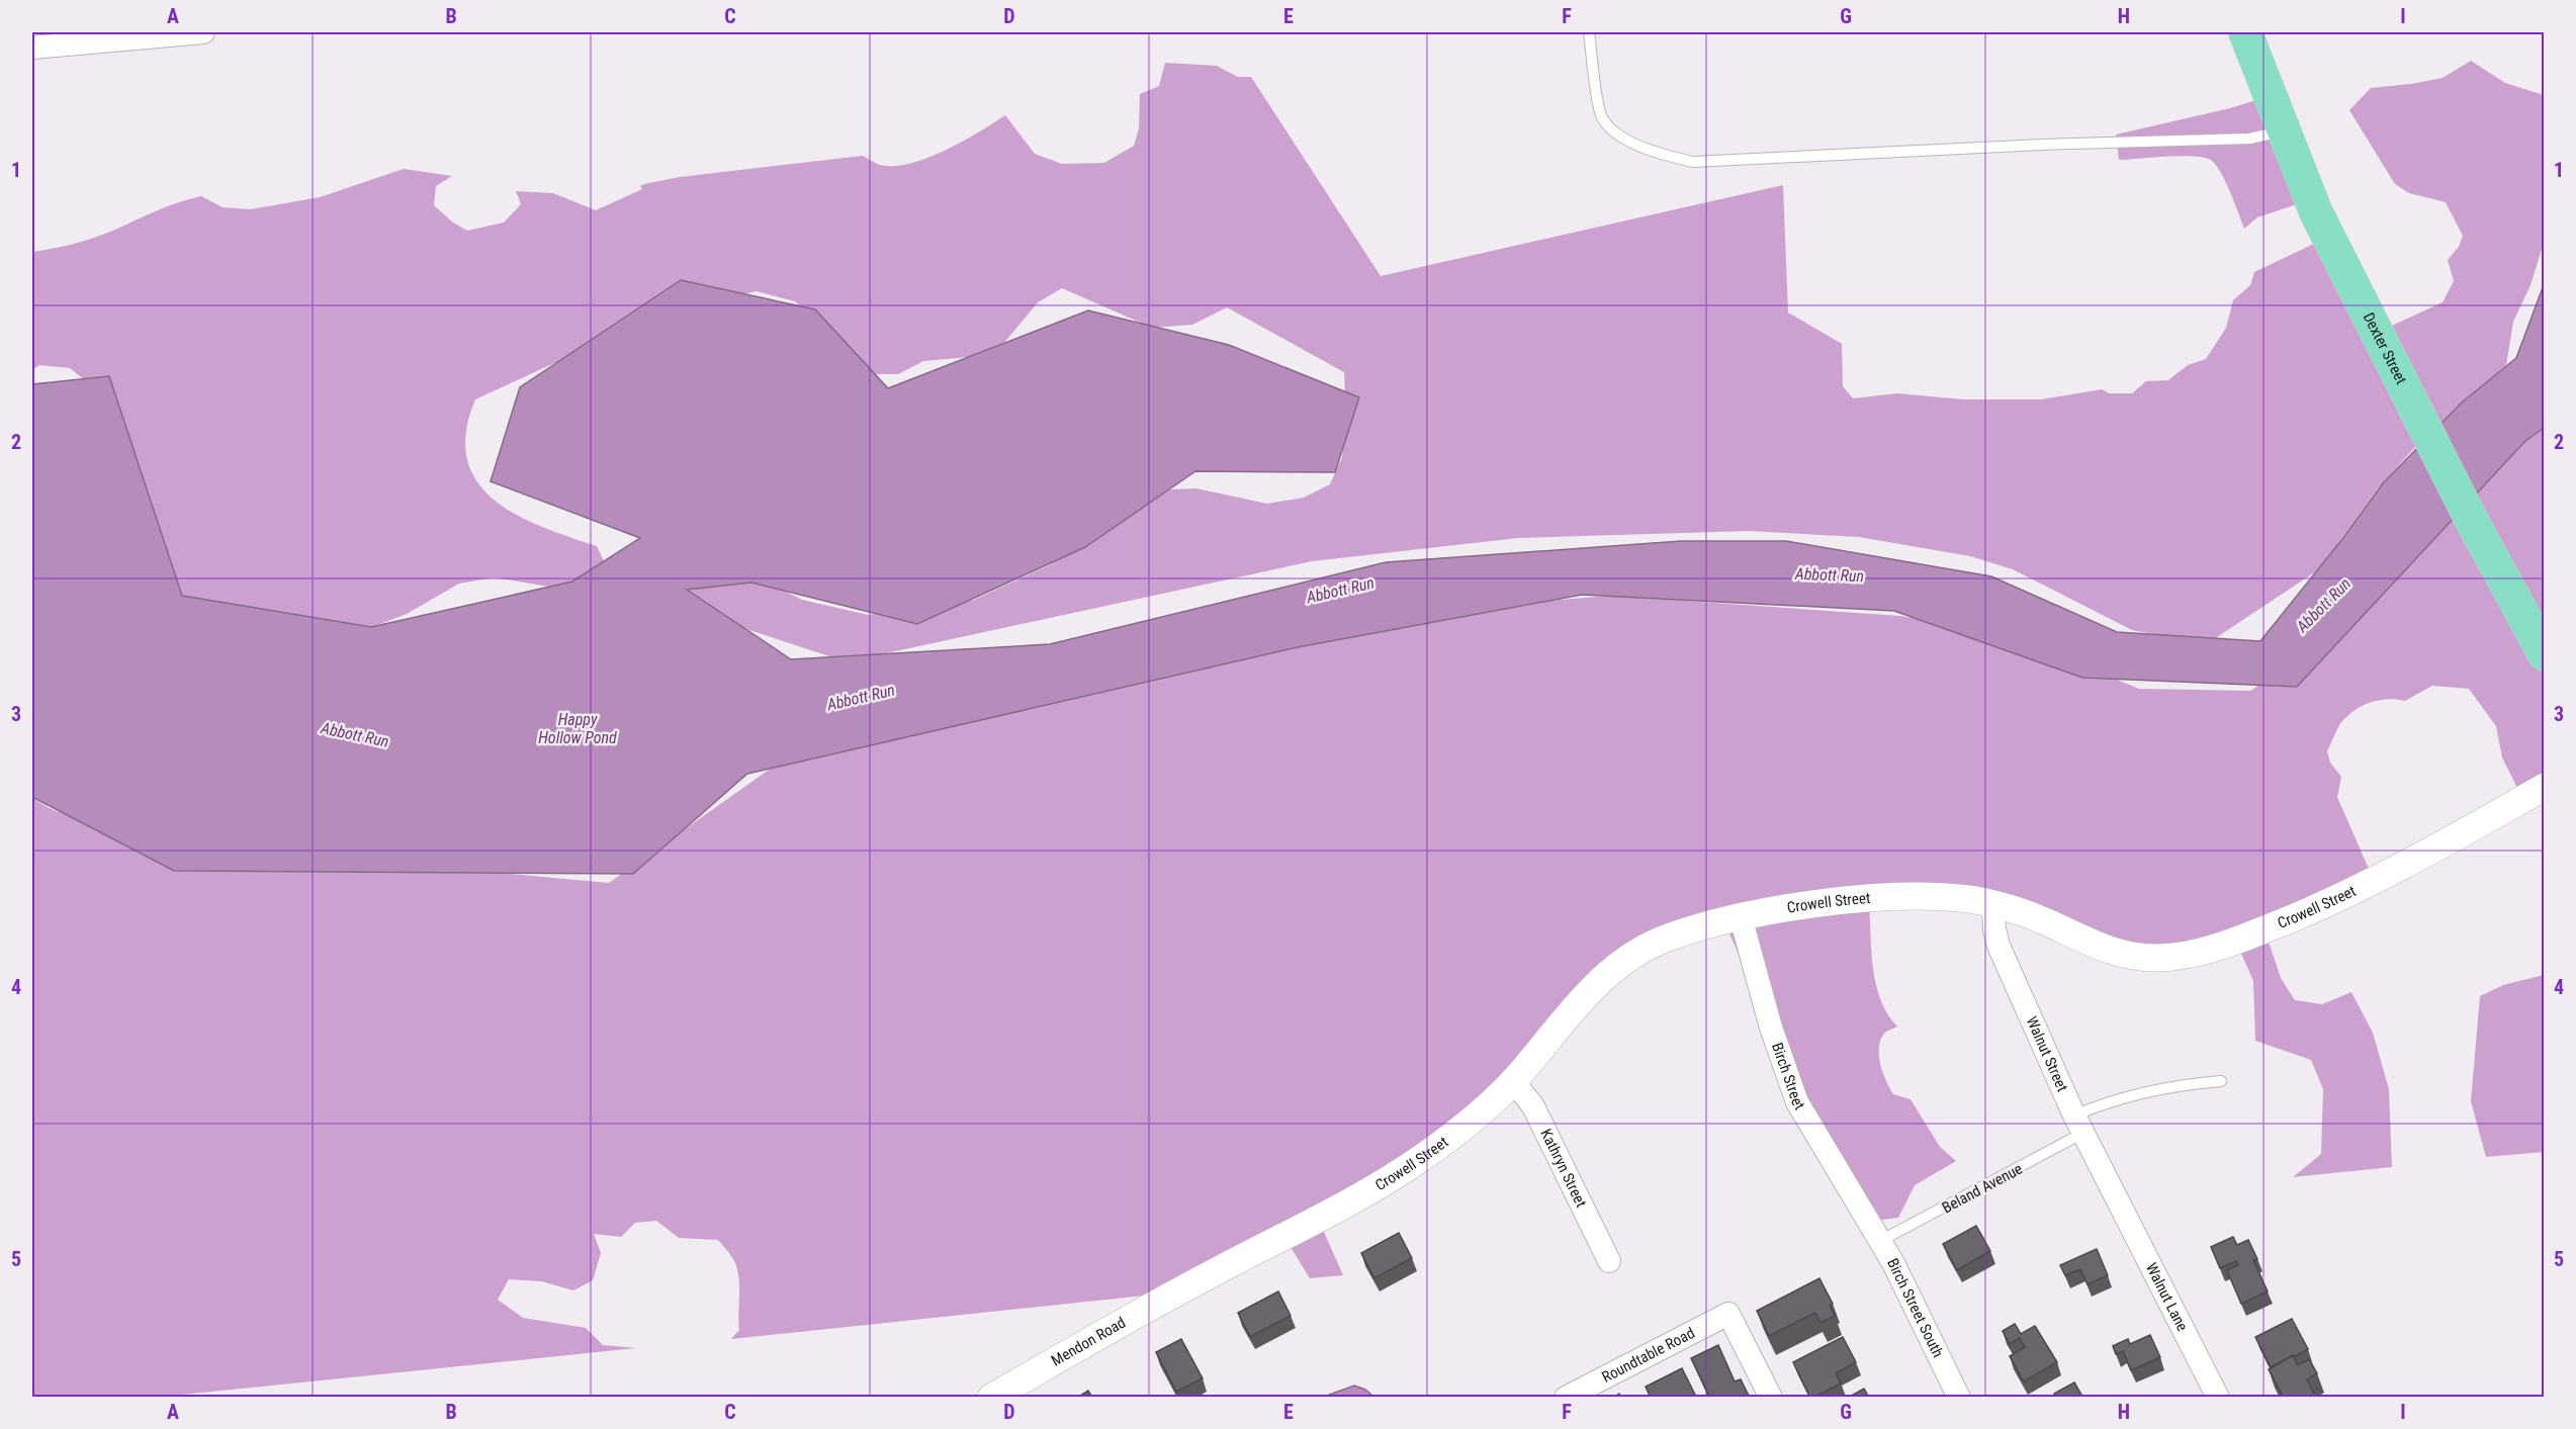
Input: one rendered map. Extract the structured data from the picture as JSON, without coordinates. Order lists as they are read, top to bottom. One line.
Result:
{"streets":{"main road":["Dexter Street"],"street":["Crowell Street","Walnut Street","Birch Street","Kathryn Street","Walnut Lane","Birch Street South","Mendon Road","Roundtable Road"],"lane":["Beland Avenue"]},"crossings":[["Crowell Street","Walnut Street"],["Crowell Street","Birch Street"],["Crowell Street","Kathryn Street"],["Crowell Street","Mendon Road"],["Walnut Street","Beland Avenue"],["Walnut Street","Walnut Lane"],["Birch Street","Birch Street South"],["Beland Avenue","Birch Street South"]],"water":["Abbott Run","Happy Hollow Pond"],"grid":{"columns":["A","B","C","D","E","F","G","H","I"],"rows":["1","2","3","4","5"]}}
